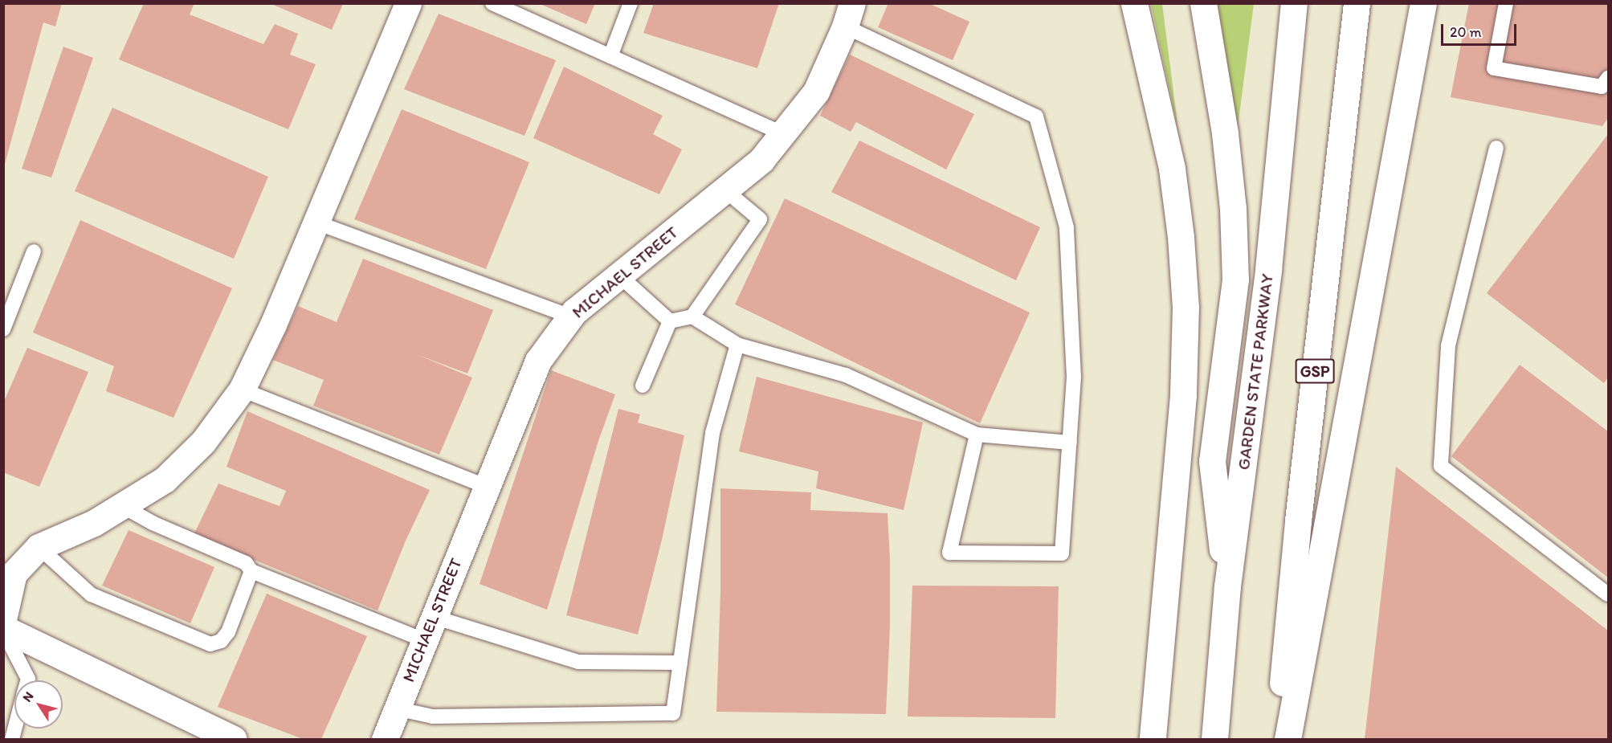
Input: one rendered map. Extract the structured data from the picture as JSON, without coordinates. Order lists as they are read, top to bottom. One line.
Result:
{"streets":{"main road":["MICHAEL STREET","GSP","GARDEN STATE PARKWAY"]},"scale_bar":"20 m","north":"top left"}
